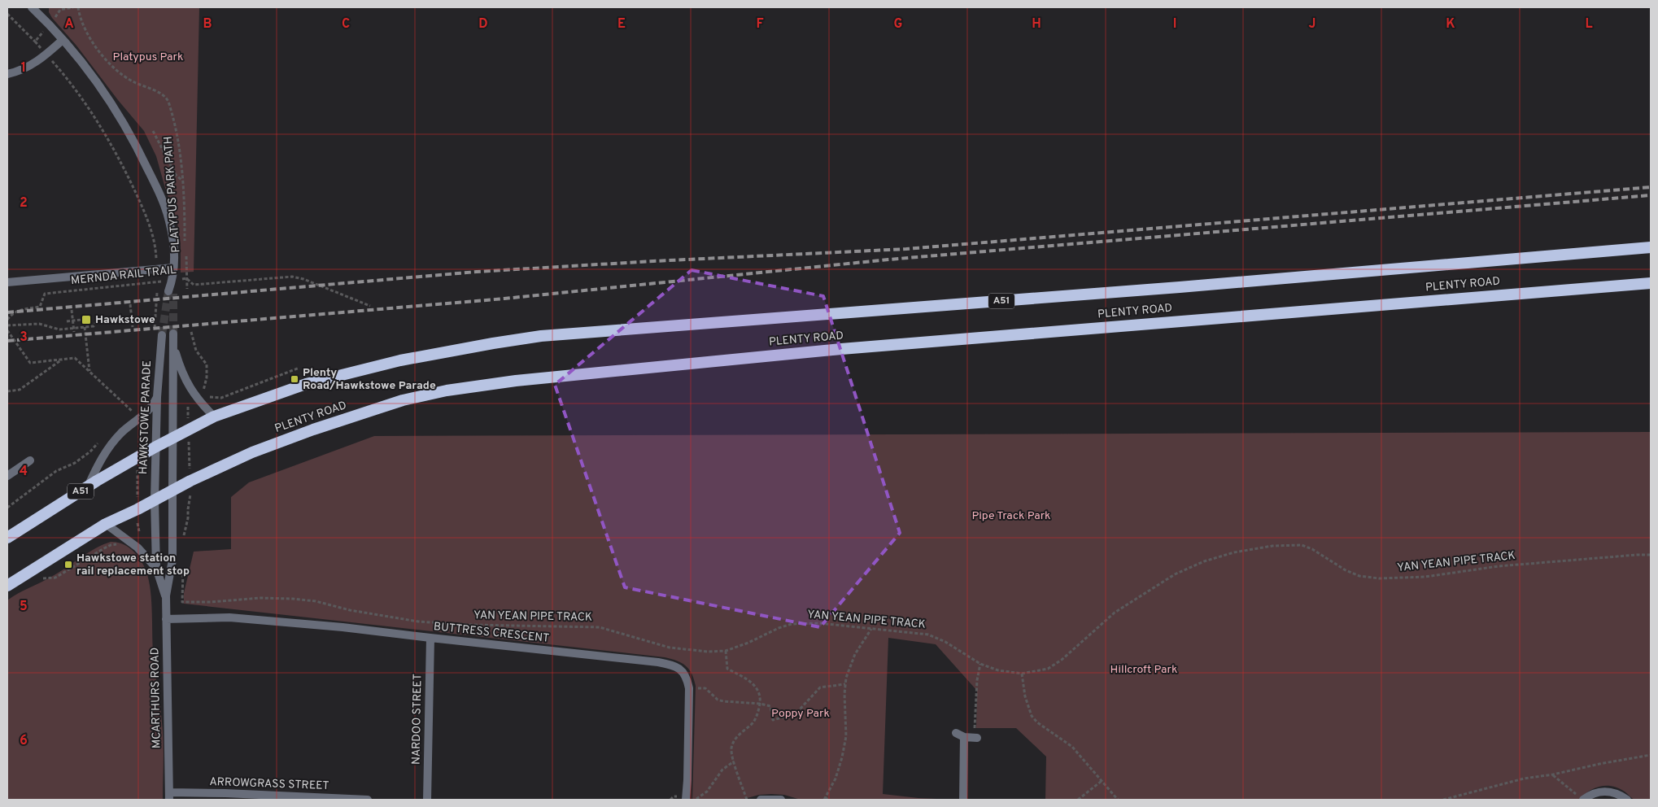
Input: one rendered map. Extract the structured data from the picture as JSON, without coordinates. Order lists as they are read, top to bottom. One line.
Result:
{"streets":{"highway":["PLENTY ROAD","A51"],"street":["HAWKSTOWE PARADE","BUTTRESS CRESCENT","MCARTHURS ROAD","NARDOO STREET","ARROWGRASS STREET"],"path":["PLATYPUS PARK PATH","MERNDA RAIL TRAIL","YAN YEAN PIPE TRACK"]},"crossings":[["PLATYPUS PARK PATH","MERNDA RAIL TRAIL"],["PLENTY ROAD","HAWKSTOWE PARADE"],["PLENTY ROAD","MCARTHURS ROAD"],["HAWKSTOWE PARADE","MCARTHURS ROAD"],["BUTTRESS CRESCENT","MCARTHURS ROAD"],["BUTTRESS CRESCENT","NARDOO STREET"],["MCARTHURS ROAD","ARROWGRASS STREET"]],"parks":["Platypus Park","Pipe Track Park","Hillcroft Park","Poppy Park"],"places":{"transit":["Hawkstowe","Plenty Road/Hawkstowe Parade","Hawkstowe station rail replacement stop"]},"grid":{"columns":["A","B","C","D","E","F","G","H","I","J","K","L"],"rows":["1","2","3","4","5","6"]}}
